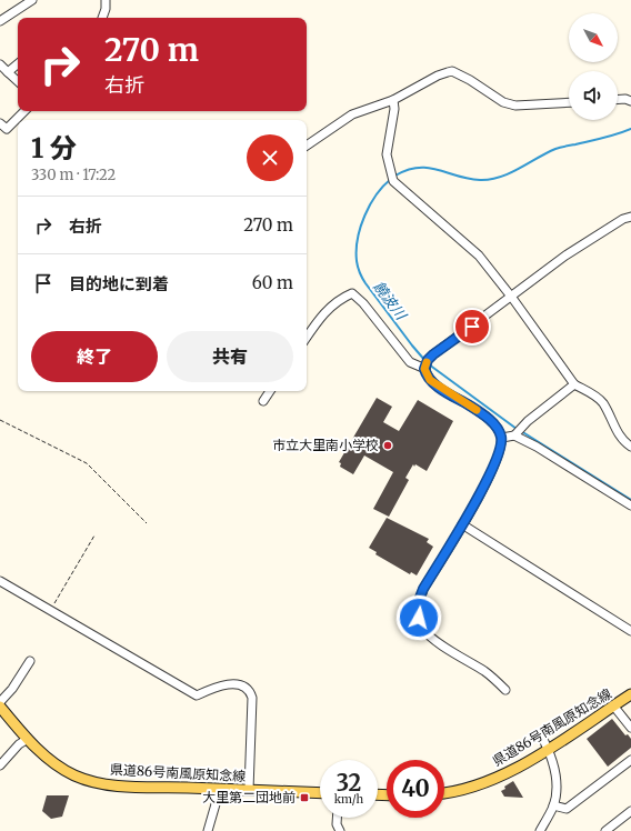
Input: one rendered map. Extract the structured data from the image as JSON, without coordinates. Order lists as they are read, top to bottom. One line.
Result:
{"streets":{"main road":["県道86号南風原知念線"]},"water":["饒波川"],"places":{"other":["市立大里南小学校"],"transit":["大里第二団地前"]},"north":"bottom right","page":{"turn":["270 m","右折"],"heading":["1 分","330 m · 17:22"],"list":[{"name":"右折","value":"270 m"},{"name":"目的地に到着","value":"60 m"}],"buttons":["終了","共有"],"speed":"32 km/h","limit":"40"}}
